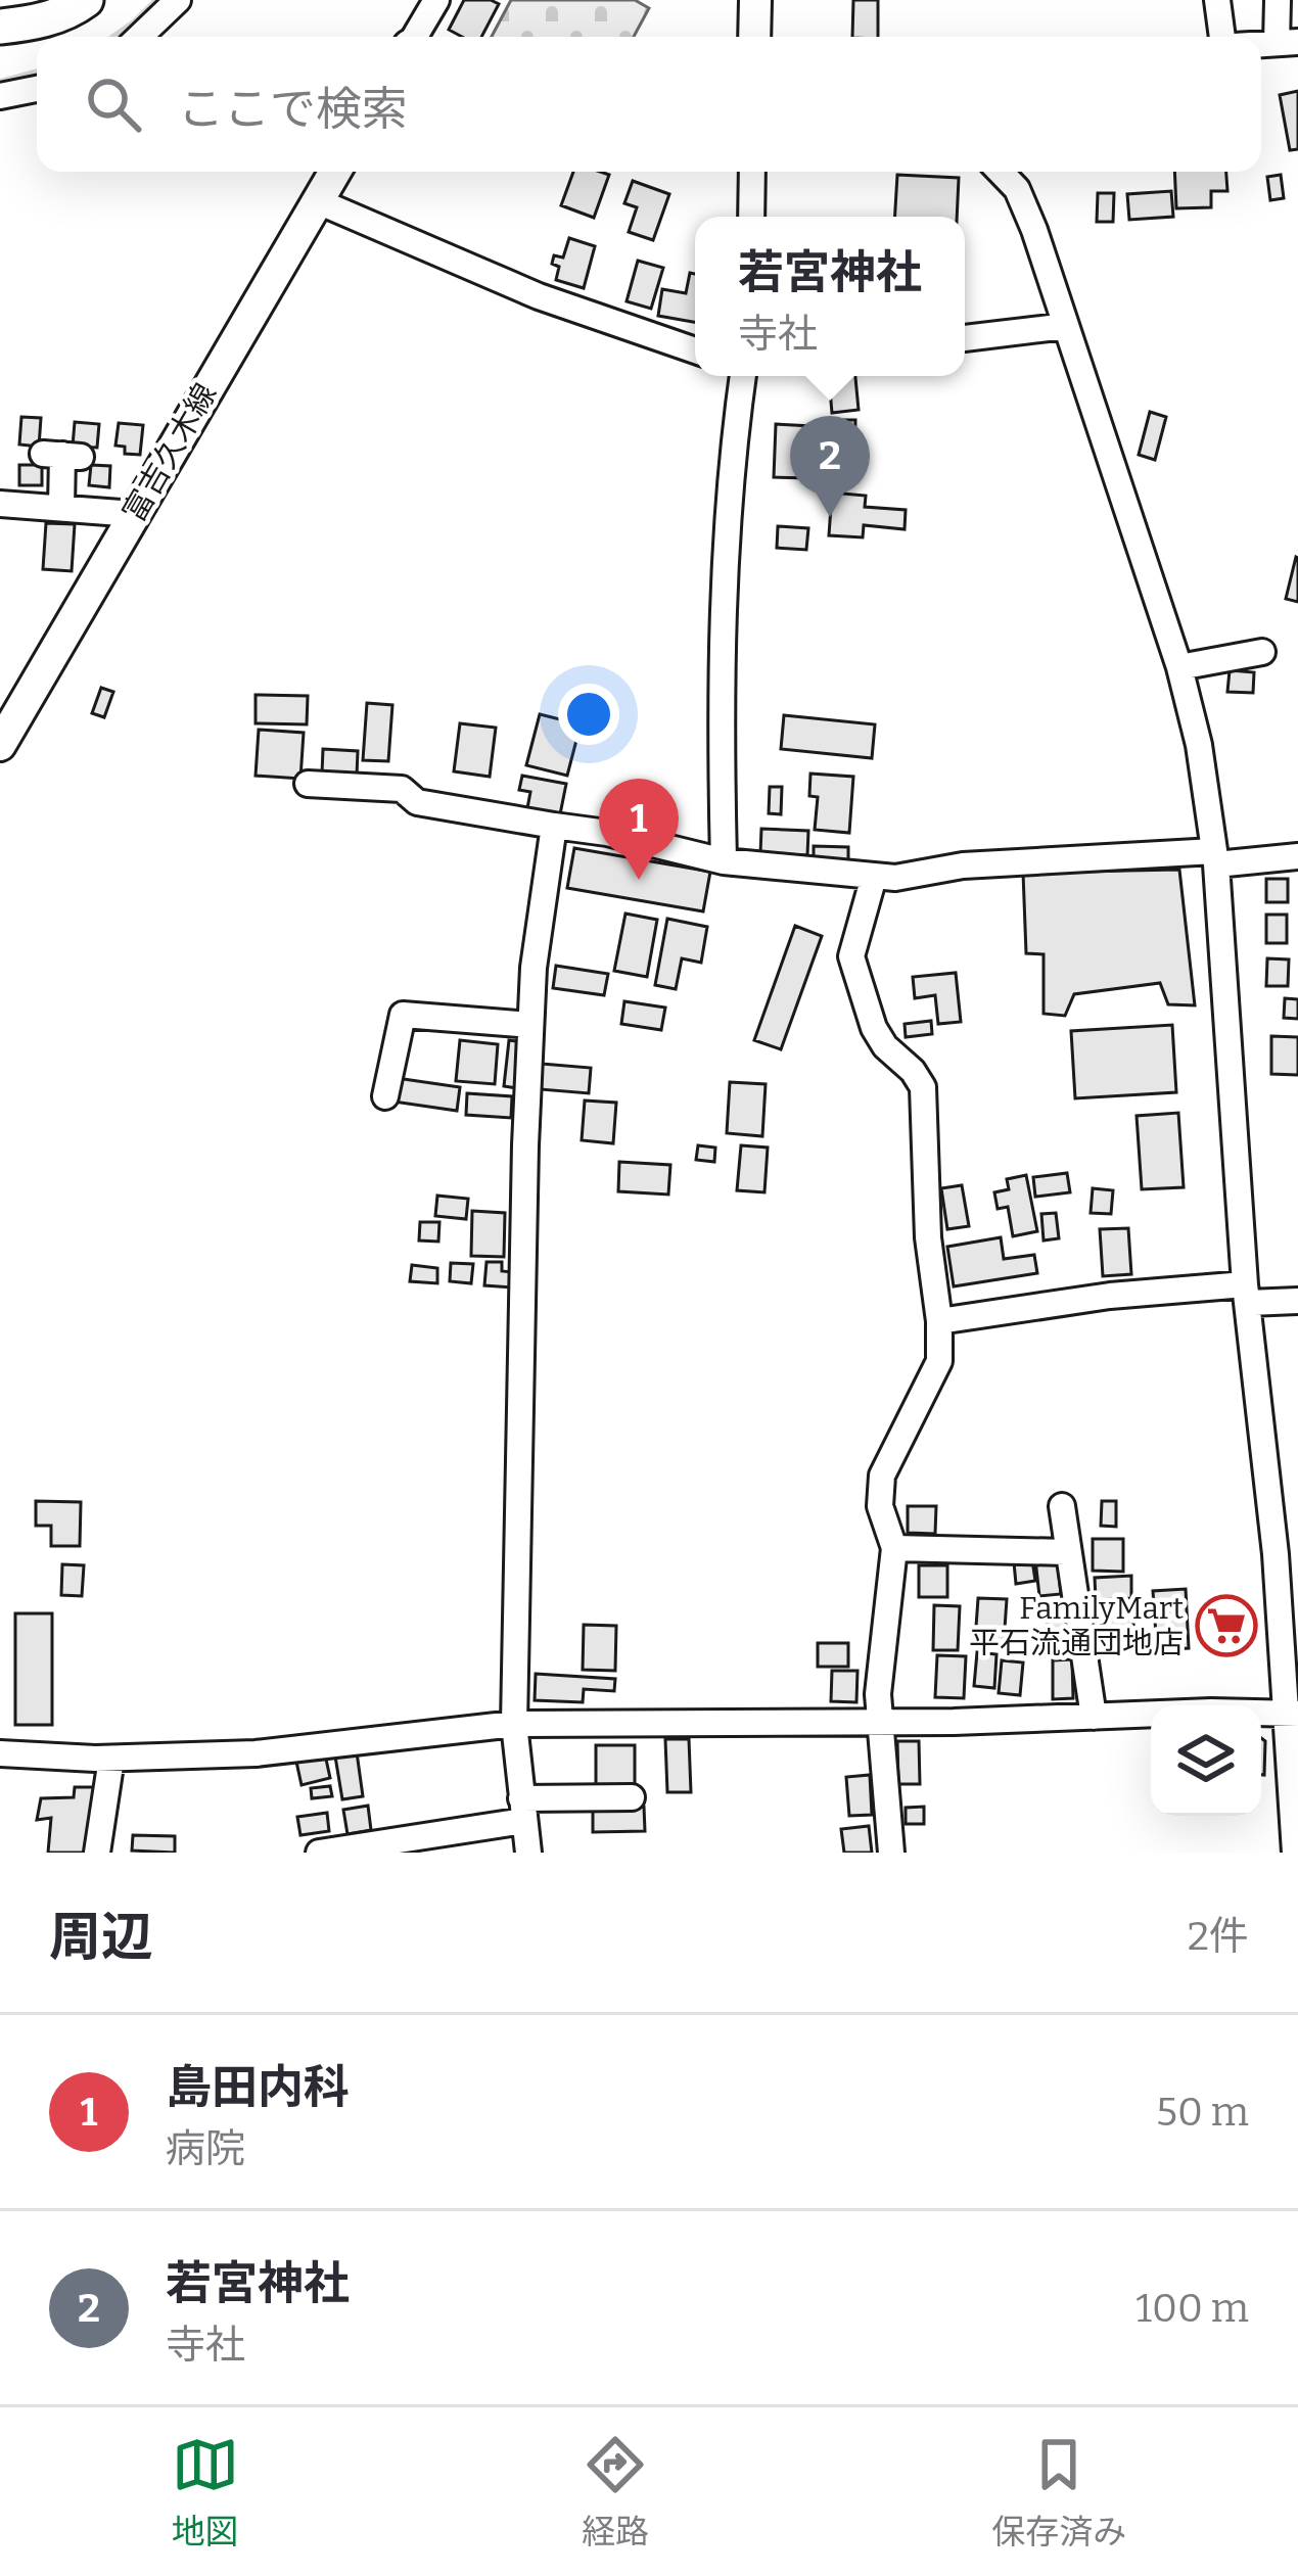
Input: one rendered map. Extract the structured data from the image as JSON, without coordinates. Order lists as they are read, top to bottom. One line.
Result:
{"streets":{"main road":["富吉久木線"]},"places":{"supermarket":["FamilyMart 平石流通団地店"]},"page":{"search":"ここで検索","popup":["若宮神社","寺社"],"pins":["2","1"],"heading":["周辺","2件"],"list":[{"mark":"1","name":"島田内科","note":"病院","value":"50 m"},{"mark":"2","name":"若宮神社","note":"寺社","value":"100 m"}],"nav":["地図","経路","保存済み"]}}
